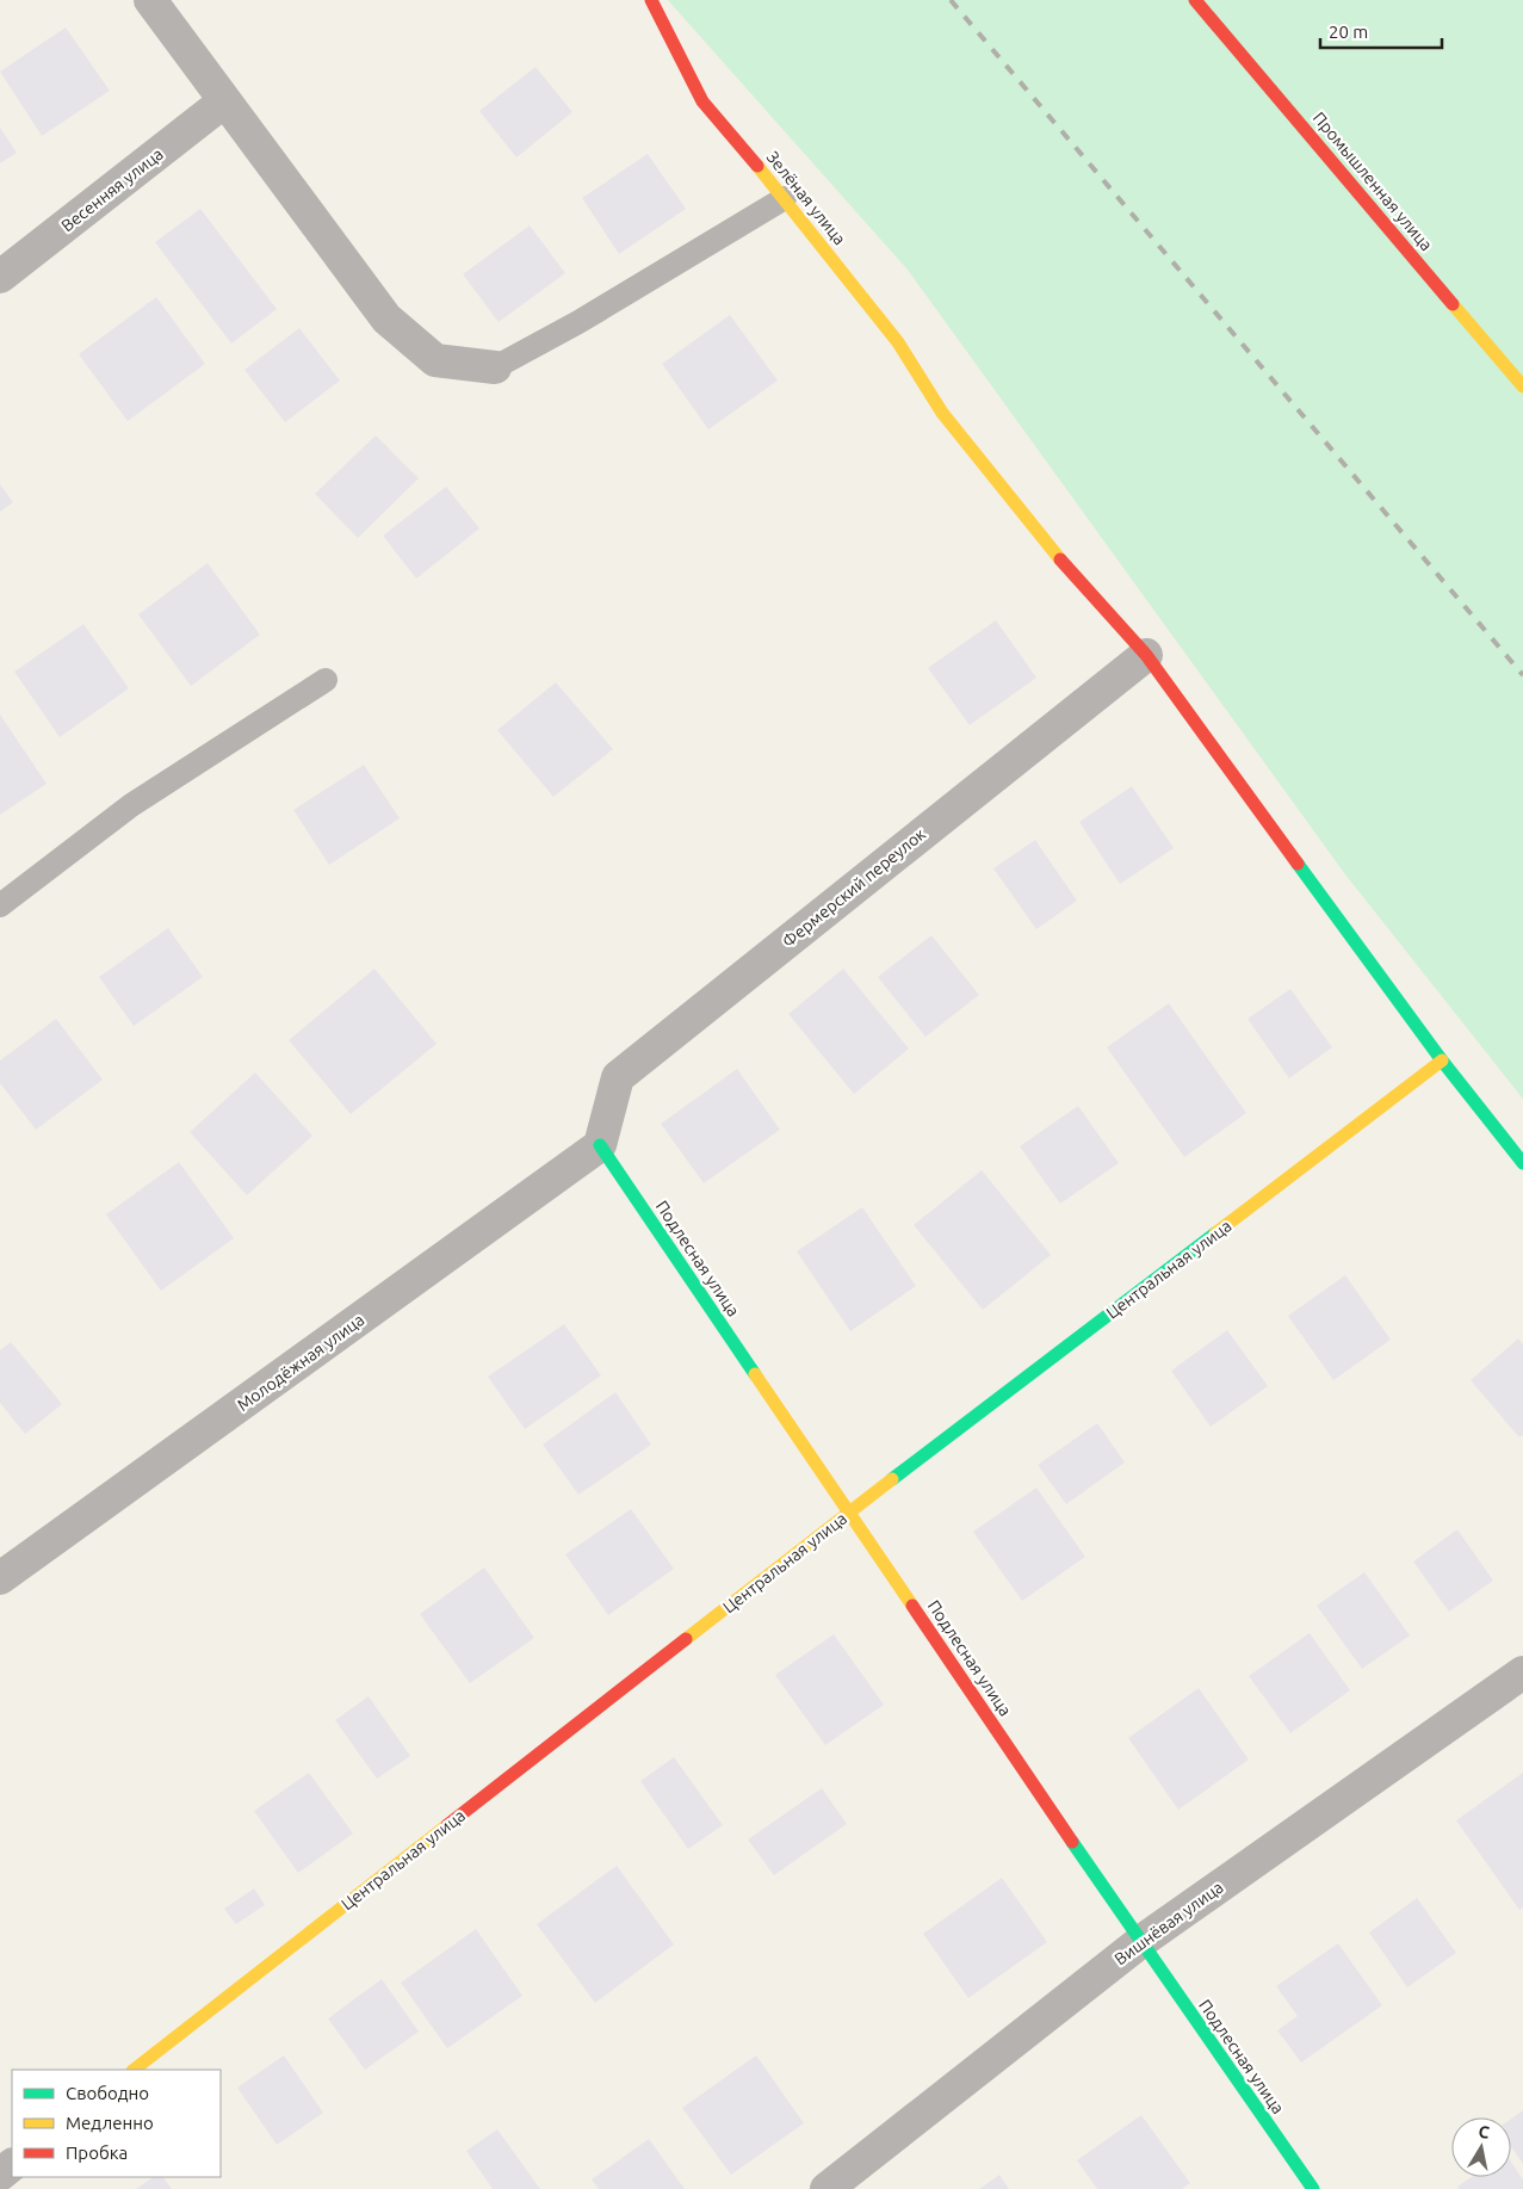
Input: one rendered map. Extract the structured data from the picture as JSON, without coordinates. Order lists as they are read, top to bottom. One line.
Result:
{"streets":{"street":["Промышленная улица","Весенняя улица","Зелёная улица","Фермерский переулок","Подлесная улица","Центральная улица","Молодёжная улица","Вишнёвая улица"]},"crossings":[["Зелёная улица","Фермерский переулок"],["Зелёная улица","Центральная улица"],["Фермерский переулок","Подлесная улица"],["Фермерский переулок","Молодёжная улица"],["Подлесная улица","Центральная улица"],["Подлесная улица","Молодёжная улица"],["Подлесная улица","Вишнёвая улица"]],"legend":["Свободно","Медленно","Пробка"],"scale_bar":"20 m","north":"top"}
